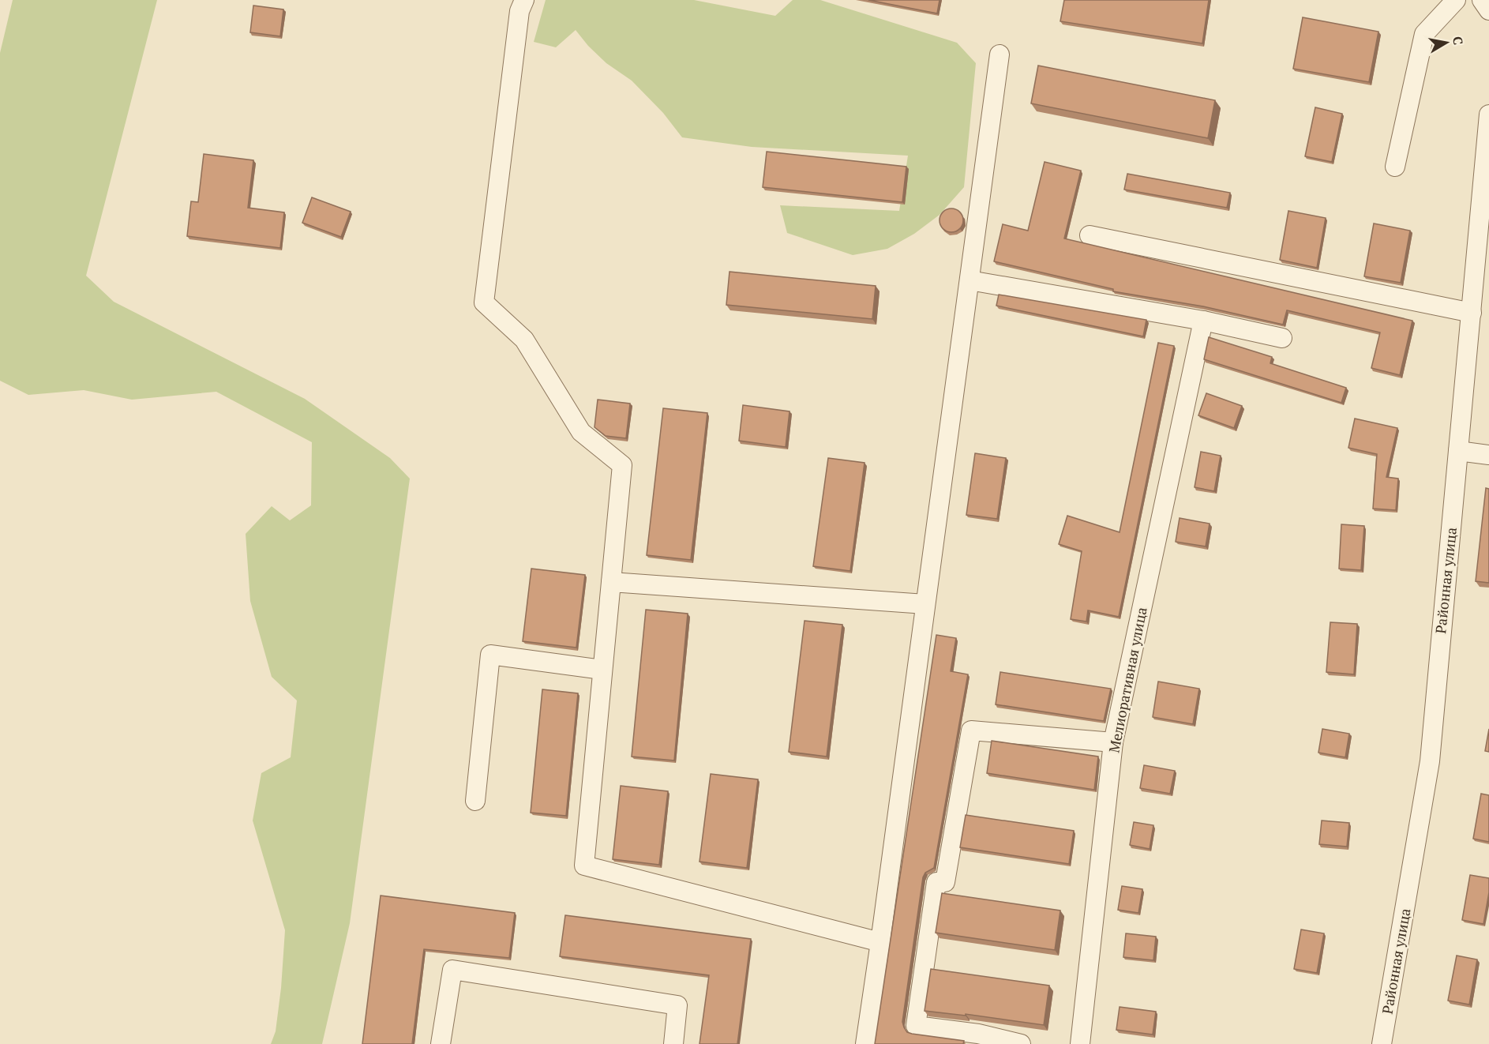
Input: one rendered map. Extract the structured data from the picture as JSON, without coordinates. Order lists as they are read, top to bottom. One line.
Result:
{"streets":{"street":["Районная улица","Мелиоративная улица"]},"north":"right"}
